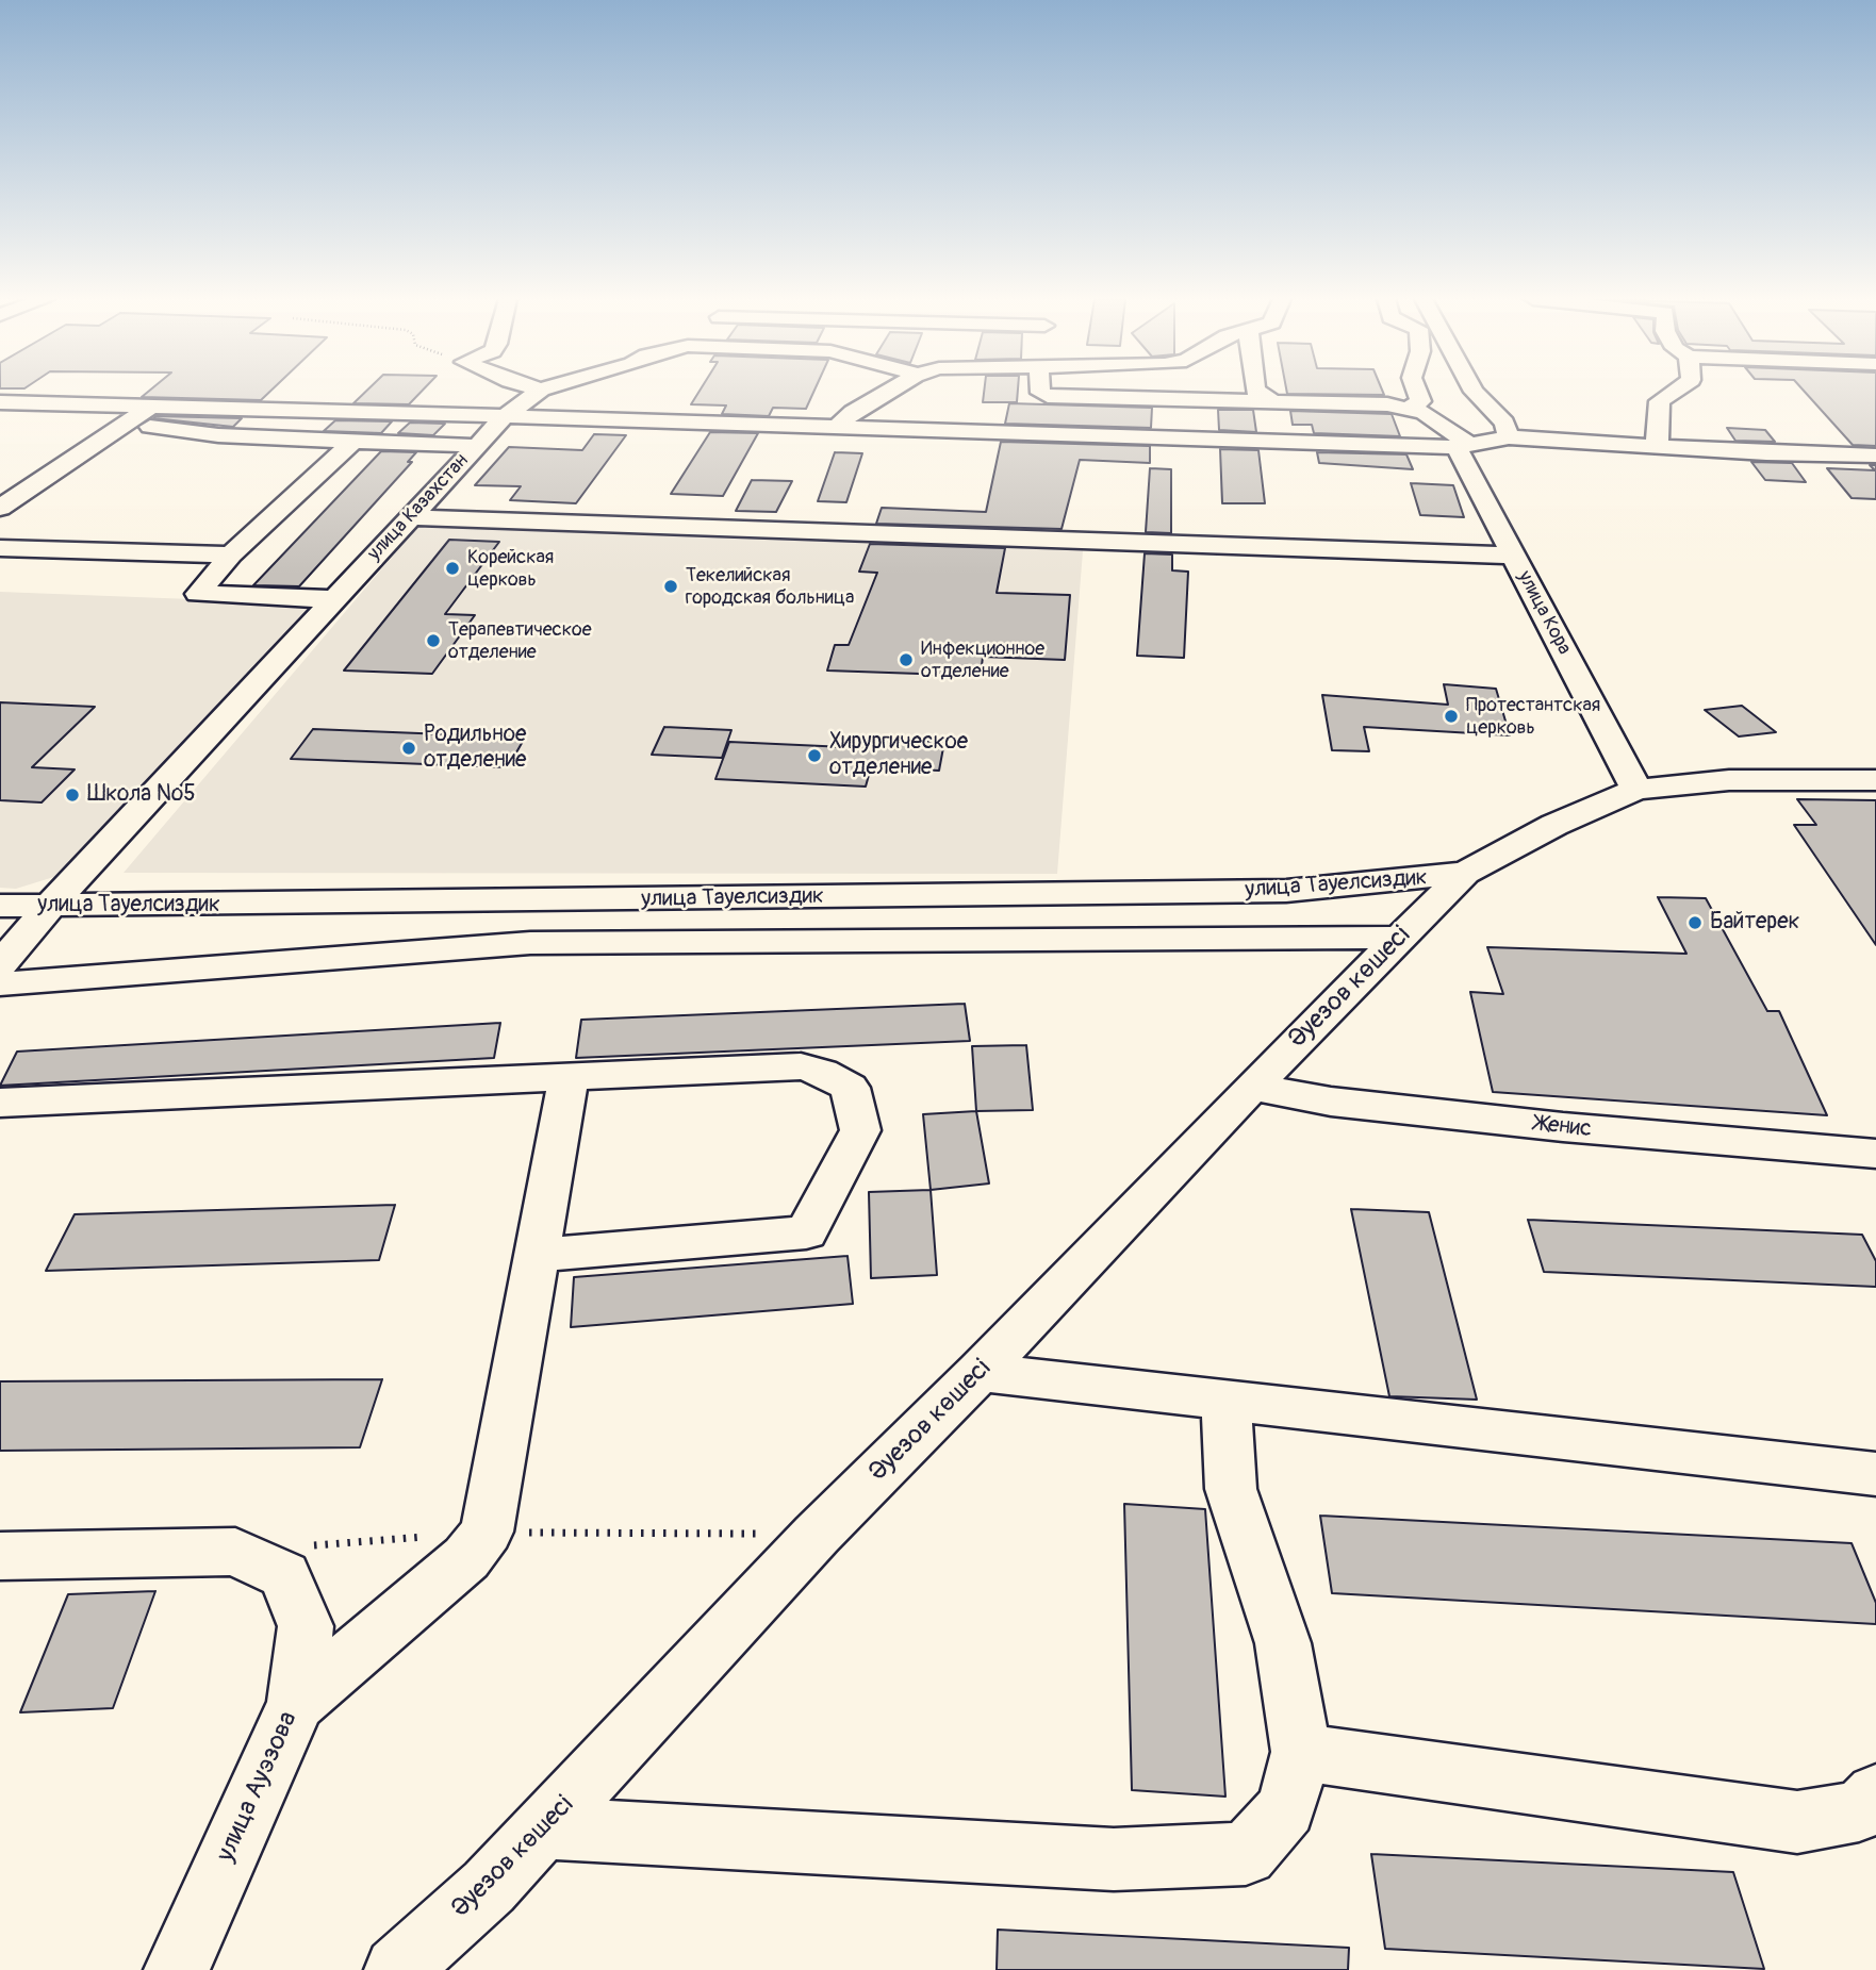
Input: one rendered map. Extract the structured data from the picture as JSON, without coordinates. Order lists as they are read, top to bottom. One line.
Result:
{"streets":{"street":["улица Казахстан","улица Кора","улица Тауелсиздик","Әуезов көшесі","Женис","улица Ауэзова"]},"crossings":[["улица Казахстан","улица Тауелсиздик"],["улица Тауелсиздик","Әуезов көшесі"],["Әуезов көшесі","Женис"]],"places":["Корейская церковь","Текелийская городская больница","Терапевтическое отделение","Инфекционное отделение","Протестантская церковь","Родильное отделение","Хирургическое отделение","Школа №5","Байтерек"]}
